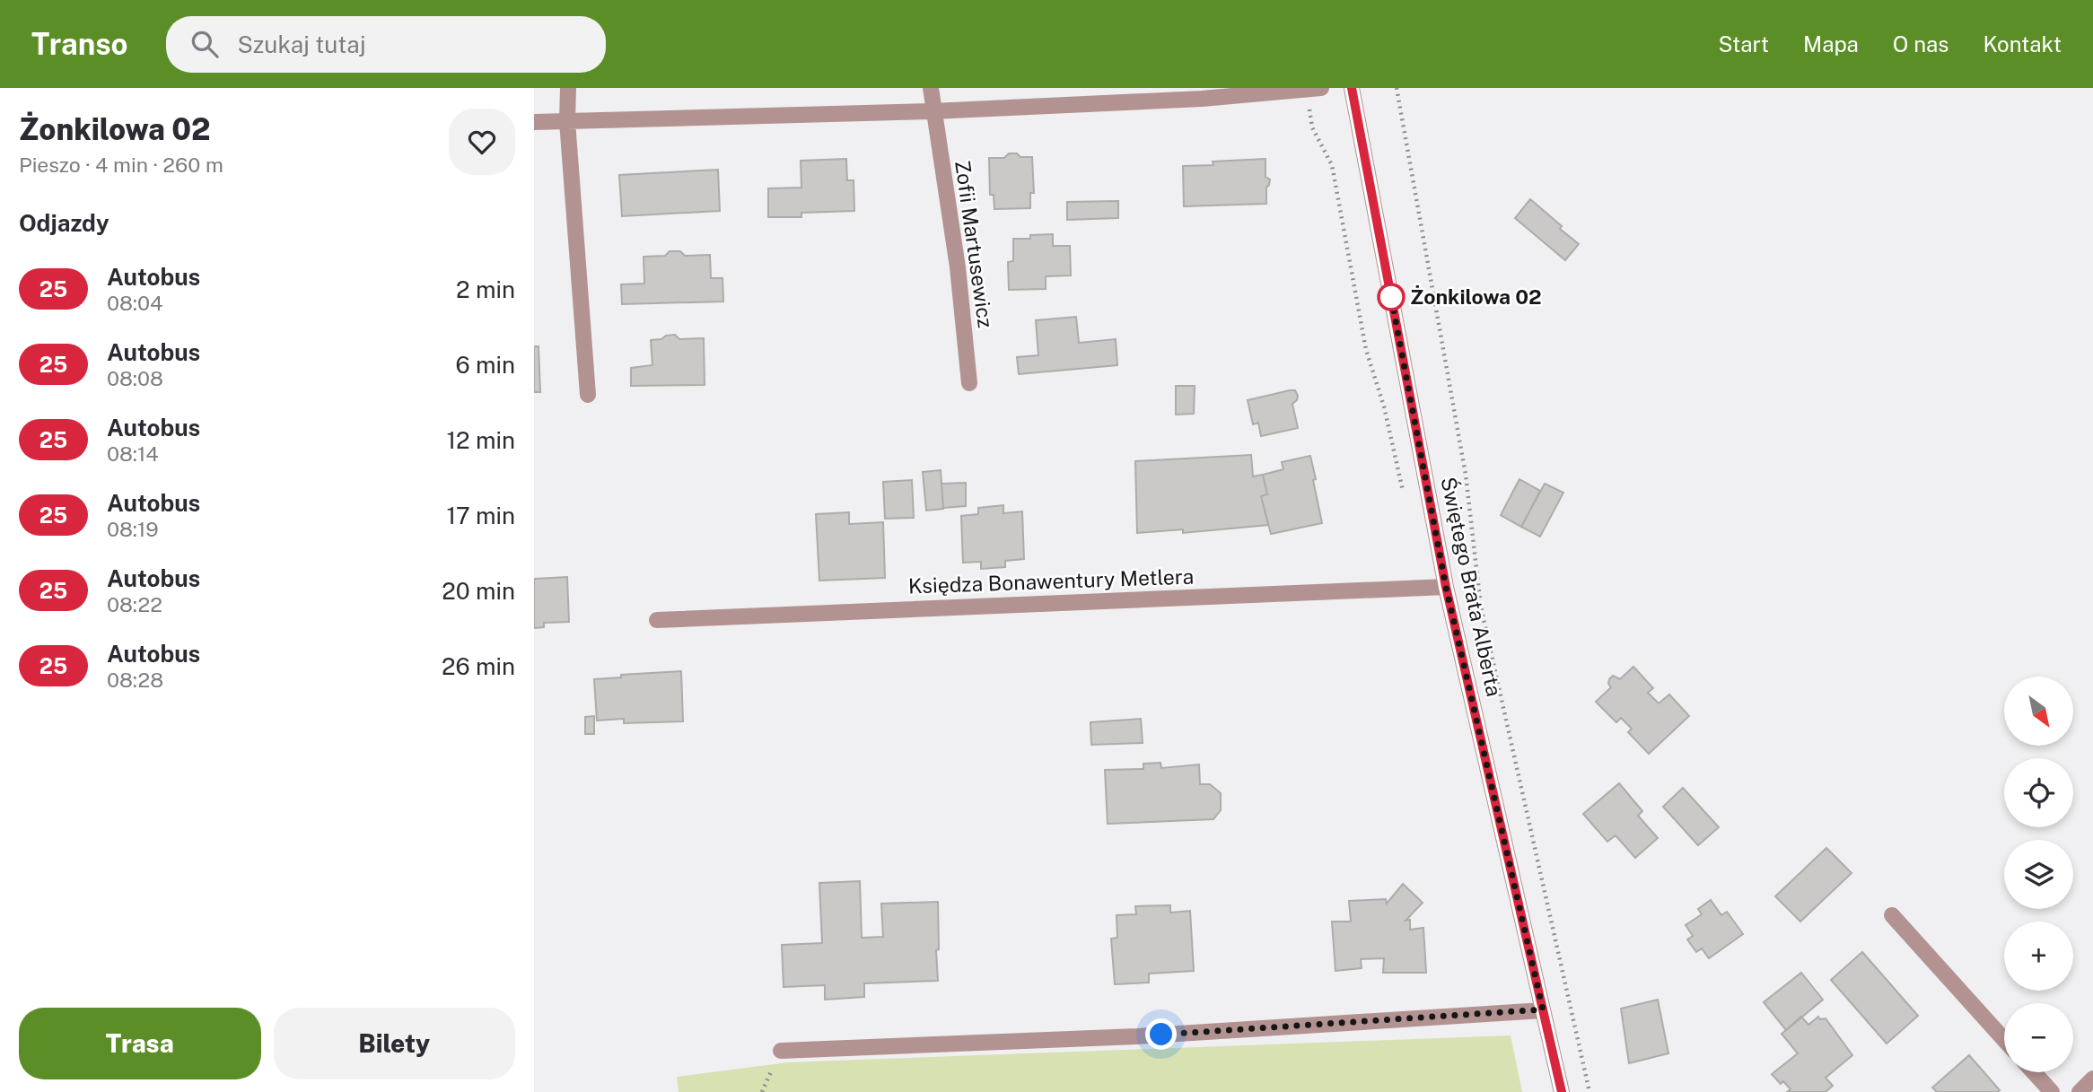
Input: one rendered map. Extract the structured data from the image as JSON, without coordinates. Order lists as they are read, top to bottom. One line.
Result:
{"streets":{"street":["Zofii Martusewicz","Księdza Bonawentury Metlera","Świętego Brata Alberta"]},"crossings":[["Księdza Bonawentury Metlera","Świętego Brata Alberta"]],"places":["Żonkilowa 02"],"lines":["bus line 25"],"north":"bottom right","page":{"header":"Transo","search":"Szukaj tutaj","nav":["Start","Mapa","O nas","Kontakt"],"heading":[["Żonkilowa 02","Pieszo · 4 min · 260 m"],"Odjazdy"],"list":[{"mark":"25","name":"Autobus","note":"08:04","value":"2 min"},{"mark":"25","name":"Autobus","note":"08:08","value":"6 min"},{"mark":"25","name":"Autobus","note":"08:14","value":"12 min"},{"mark":"25","name":"Autobus","note":"08:19","value":"17 min"},{"mark":"25","name":"Autobus","note":"08:22","value":"20 min"},{"mark":"25","name":"Autobus","note":"08:28","value":"26 min"}],"map_buttons":["+","−"],"buttons":["Trasa","Bilety"]}}
